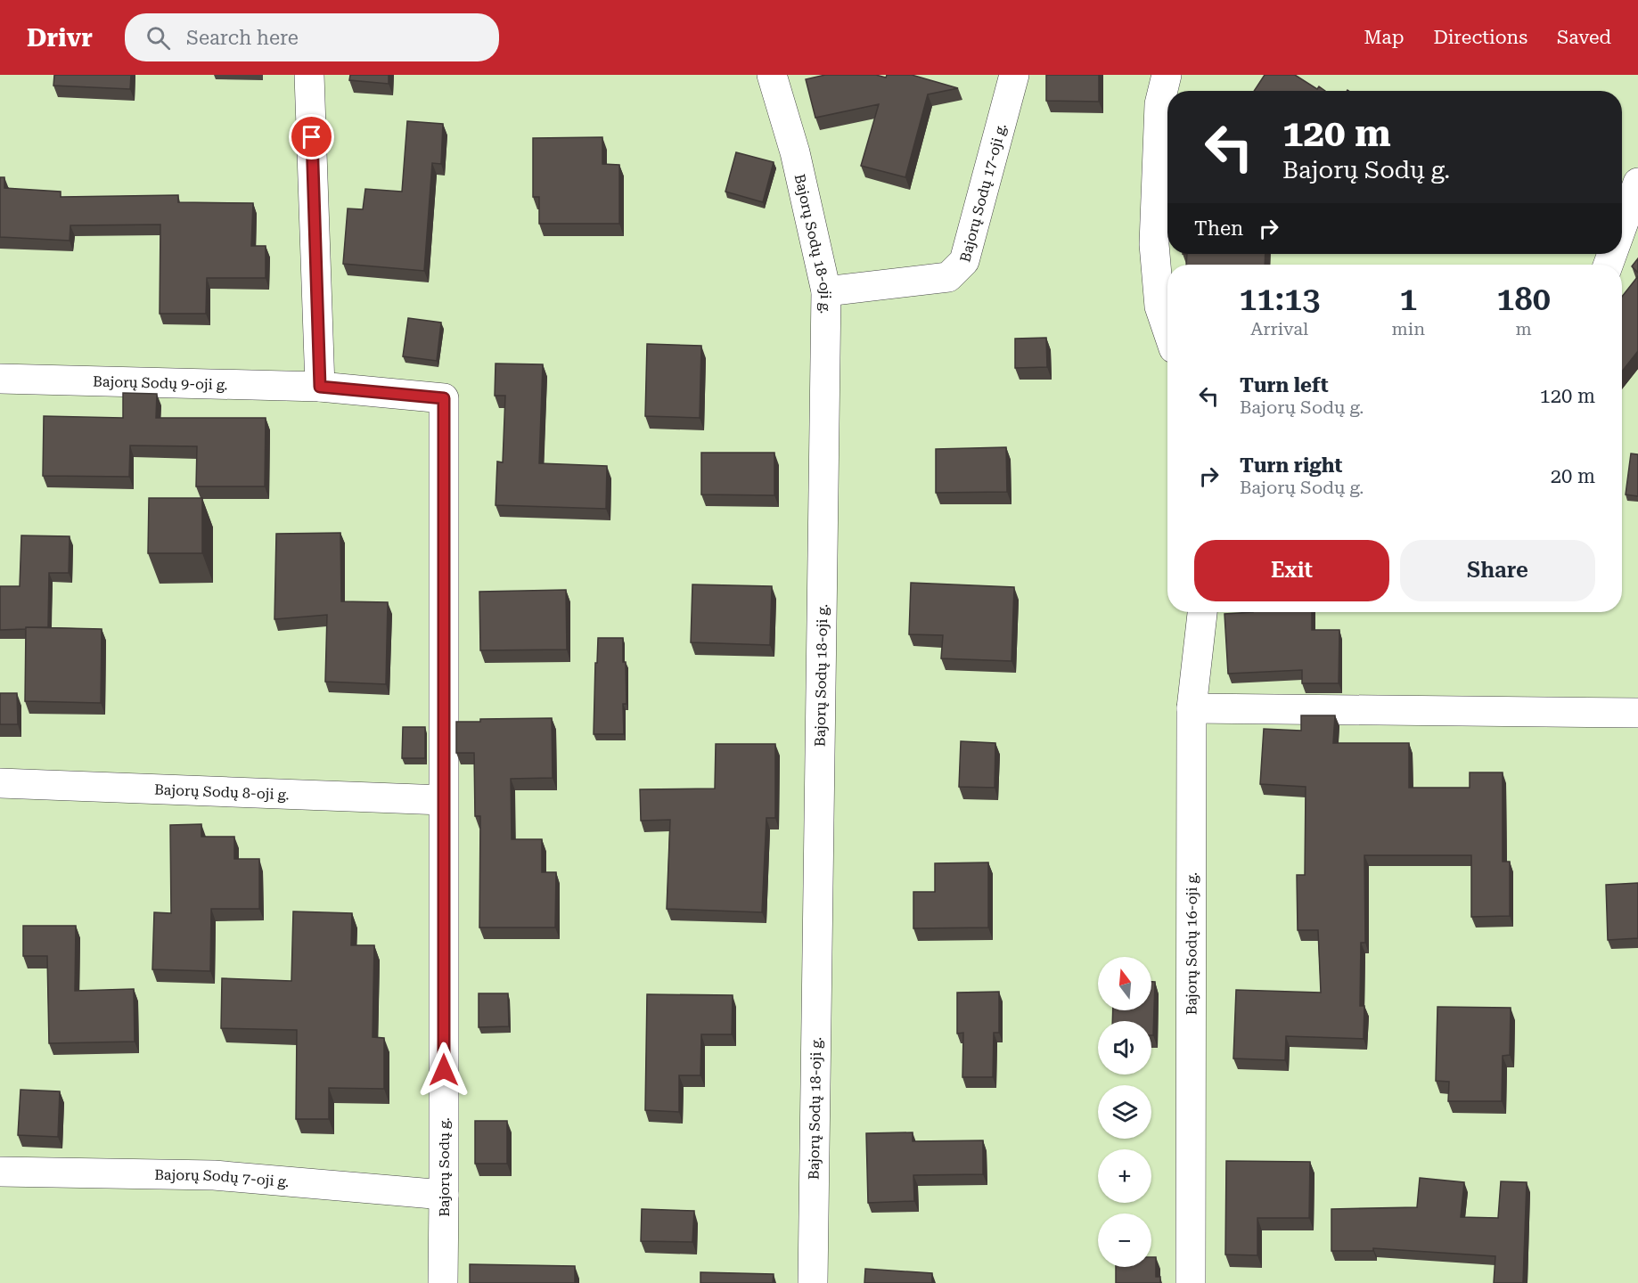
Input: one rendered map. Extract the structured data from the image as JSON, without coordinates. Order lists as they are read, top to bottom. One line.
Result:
{"streets":{"street":["Bajorų Sodų 17-oji g.","Bajorų Sodų 18-oji g.","Bajorų Sodų 9-oji g.","Bajorų Sodų 8-oji g.","Bajorų Sodų 16-oji g.","Bajorų Sodų g.","Bajorų Sodų 7-oji g."]},"crossings":[["Bajorų Sodų 17-oji g.","Bajorų Sodų 18-oji g."],["Bajorų Sodų 9-oji g.","Bajorų Sodų g."],["Bajorų Sodų 8-oji g.","Bajorų Sodų g."],["Bajorų Sodų g.","Bajorų Sodų 7-oji g."]],"north":"top","page":{"header":"Drivr","search":"Search here","nav":["Map","Directions","Saved"],"turn":["120 m","Bajorų Sodų g."],"then":"Then","eta":["11:13","Arrival","1","min","180","m"],"list":[{"name":"Turn left","note":"Bajorų Sodų g.","value":"120 m"},{"name":"Turn right","note":"Bajorų Sodų g.","value":"20 m"}],"buttons":["Exit","Share"],"map_buttons":["+","−"]}}
